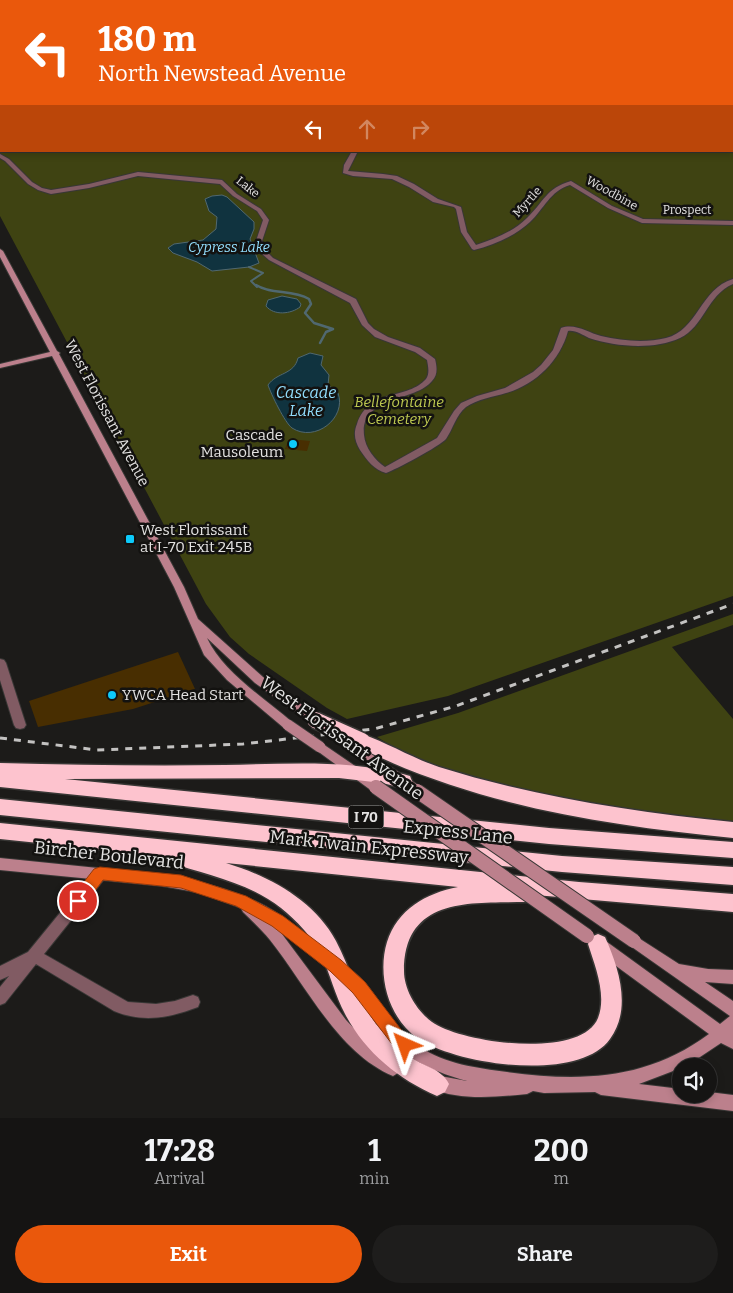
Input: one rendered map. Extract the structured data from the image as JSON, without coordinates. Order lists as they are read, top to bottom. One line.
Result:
{"streets":{"highway":["I 70","Express Lane","Mark Twain Expressway"],"main road":["West Florissant Avenue","Bircher Boulevard"],"street":["Lake","Woodbine","Myrtle","Prospect"]},"crossings":[["Woodbine","Myrtle"],["Woodbine","Prospect"],["West Florissant Avenue","Bircher Boulevard"]],"water":["Cypress Lake","Cascade Lake"],"parks":["Bellefontaine Cemetery"],"places":{"other":["Cascade Mausoleum","YWCA Head Start"],"transit":["West Florissant at I-70 Exit 245B"]},"page":{"turn":["180 m","North Newstead Avenue"],"eta":["17:28","Arrival","1","min","200","m"],"buttons":["Exit","Share"]}}
